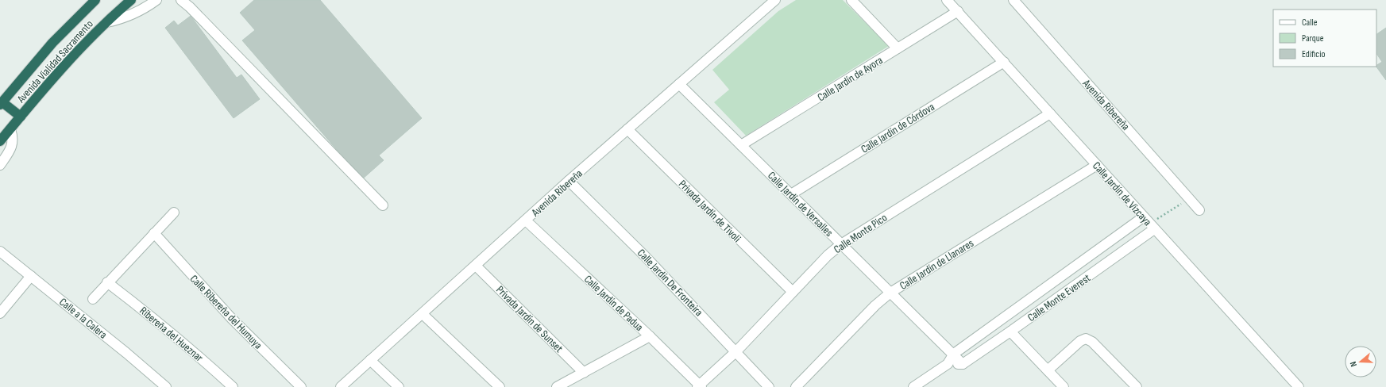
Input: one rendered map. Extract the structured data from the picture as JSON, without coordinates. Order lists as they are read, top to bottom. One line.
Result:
{"streets":{"highway":["Avenida Vialidad Sacramento"],"street":["Calle Jardín de Ayora","Avenida Ribereña","Calle Jardín de Córdova","Calle Jardín de Vizcaya","Calle Jardín de Versalles","Privada Jardín de Tívoli","Calle Monte Pico","Calle Jardín de Llanares","Calle Jardín De Fronteira","Calle Monte Everest","Calle Jardín de Padua","Calle Ribereña del Humuya","Calle a la Calera","Privada Jardín de Sunset","Ribereña del Hueznar"]},"crossings":[["Calle Jardín de Ayora","Calle Jardín de Vizcaya"],["Calle Jardín de Ayora","Calle Jardín de Versalles"],["Avenida Ribereña","Calle Jardín de Versalles"],["Avenida Ribereña","Privada Jardín de Tívoli"],["Avenida Ribereña","Calle Jardín De Fronteira"],["Avenida Ribereña","Calle Jardín de Padua"],["Avenida Ribereña","Privada Jardín de Sunset"],["Calle Jardín de Córdova","Calle Jardín de Vizcaya"],["Calle Jardín de Córdova","Calle Jardín de Versalles"],["Calle Jardín de Vizcaya","Calle Monte Pico"],["Calle Jardín de Vizcaya","Calle Jardín de Llanares"],["Calle Jardín de Vizcaya","Calle Monte Everest"],["Calle Jardín de Versalles","Calle Monte Pico"],["Calle Jardín de Versalles","Calle Jardín de Llanares"],["Calle Jardín de Versalles","Calle Monte Everest"],["Privada Jardín de Tívoli","Calle Monte Pico"],["Calle Monte Pico","Calle Jardín De Fronteira"],["Calle Monte Pico","Calle Jardín de Padua"]],"legend":["Calle","Parque","Edificio"],"north":"left"}
